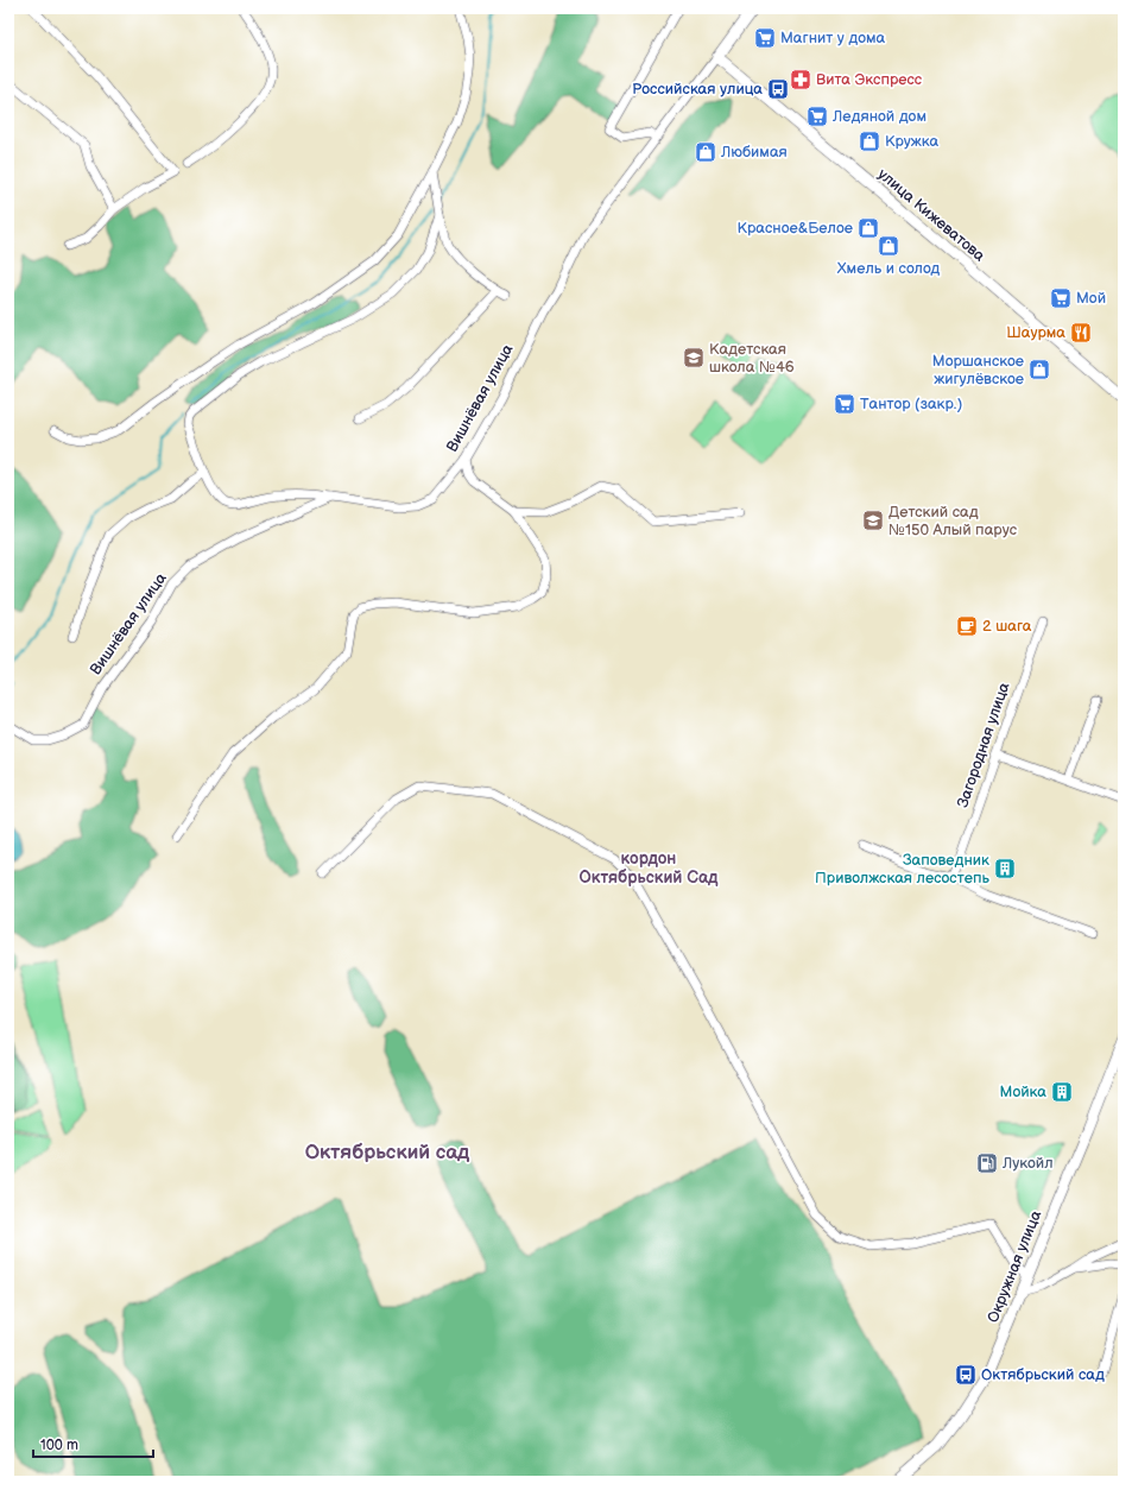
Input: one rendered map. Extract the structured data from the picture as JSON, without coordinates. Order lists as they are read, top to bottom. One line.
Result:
{"streets":{"main road":["улица Кижеватова","Вишнёвая улица","Окружная улица"],"street":["Загородная улица"]},"crossings":[["улица Кижеватова","Вишнёвая улица"]],"districts":["кордон Октябрьский Сад","Октябрьский сад"],"places":{"supermarket":["Магнит у дома","Ледяной дом","Мой","Тантор (закр.)"],"pharmacy":["Вита Экспресс"],"bus stop":["Российская улица","Октябрьский сад"],"shop":["Кружка","Любимая","Красное&Белое","Хмель и солод","Моршанское жигулёвское"],"restaurant":["Шаурма"],"school or university":["Кадетская школа №46","Детский сад №150 Алый парус"],"cafe":["2 шага"],"building":["Заповедник Приволжская лесостепь","Мойка"],"fuel station":["Лукойл"]},"scale_bar":"100 m"}
